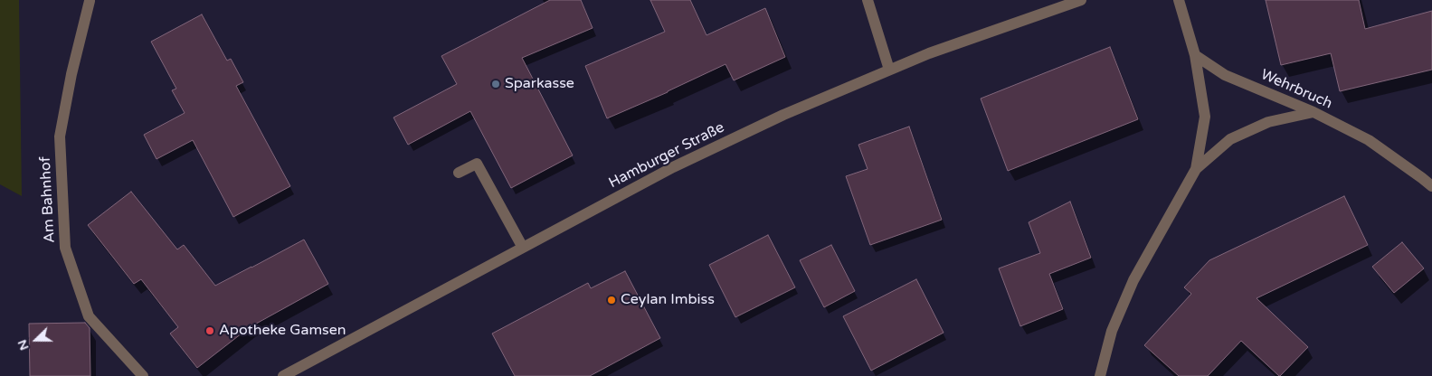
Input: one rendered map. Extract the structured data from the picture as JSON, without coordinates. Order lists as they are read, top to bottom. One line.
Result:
{"streets":{"street":["Wehrbruch","Hamburger Straße","Am Bahnhof"]},"places":["Sparkasse","Ceylan Imbiss","Apotheke Gamsen"],"north":"left"}
